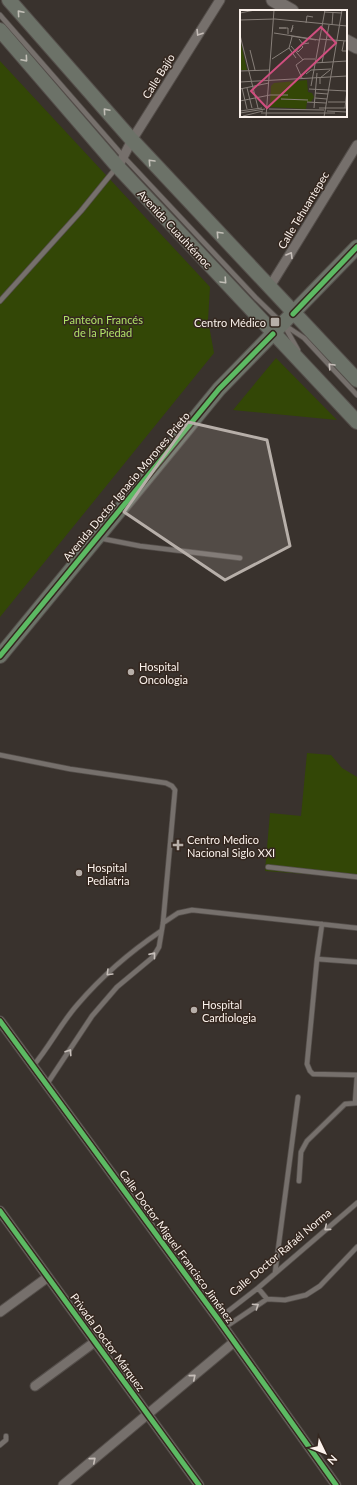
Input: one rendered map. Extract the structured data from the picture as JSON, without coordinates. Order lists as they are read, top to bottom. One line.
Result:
{"streets":{"main road":["Avenida Cuauhtémoc","Avenida Doctor Ignacio Morones Prieto"],"street":["Calle Bajío","Calle Tehuantepec","Calle Doctor Miguel Francisco Jiménez","Privada Doctor Márquez"],"lane":["Calle Doctor Rafaél Norma"]},"crossings":[["Calle Bajío","Avenida Cuauhtémoc"],["Avenida Cuauhtémoc","Avenida Doctor Ignacio Morones Prieto"],["Calle Doctor Miguel Francisco Jiménez","Calle Doctor Rafaél Norma"]],"one_way":["Calle Bajío","Calle Tehuantepec"],"parks":["Panteón Francés de la Piedad"],"places":{"transit":["Centro Médico"],"other":["Hospital Oncologia","Hospital Pediatria","Hospital Cardiologia"],"health":["Centro Medico Nacional Siglo XXI"]},"north":"bottom right"}
